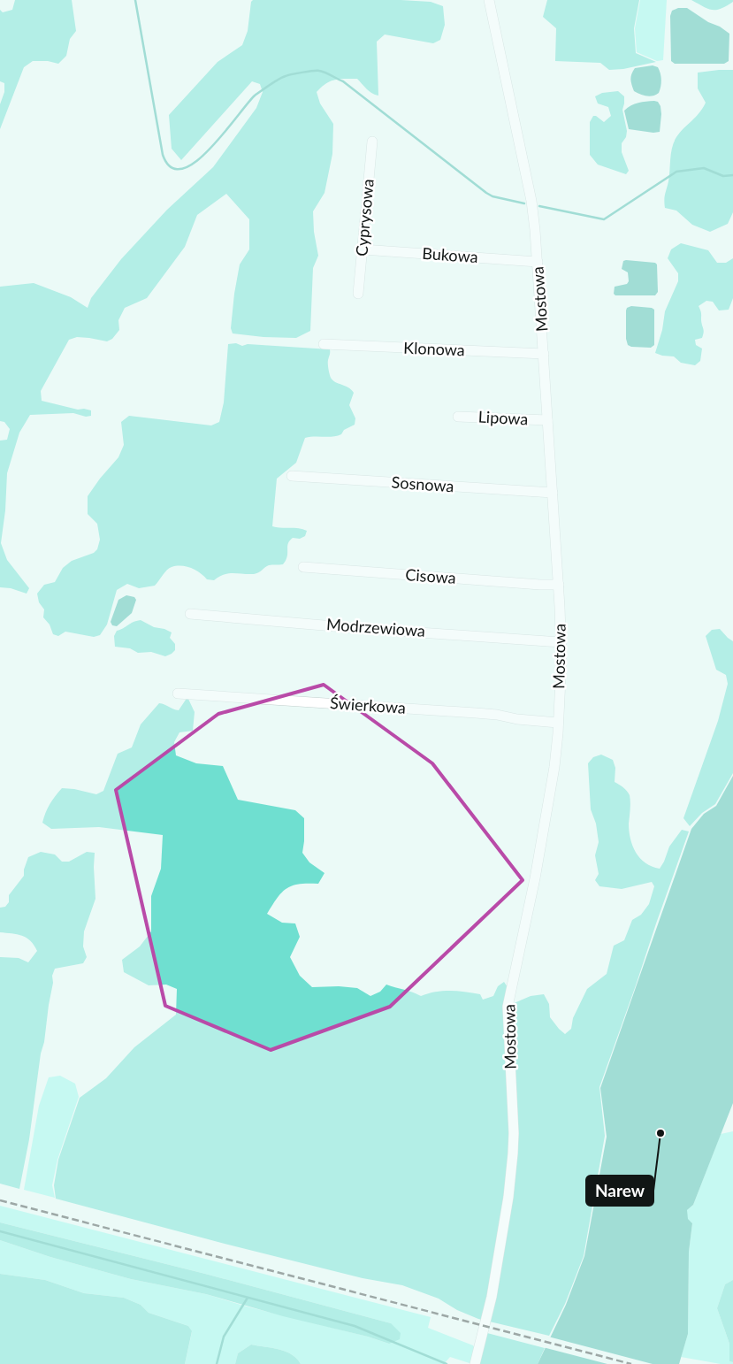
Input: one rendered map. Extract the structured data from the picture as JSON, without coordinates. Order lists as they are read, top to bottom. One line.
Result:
{"streets":{"street":["Cyprysowa","Bukowa","Mostowa","Klonowa","Lipowa","Sosnowa","Cisowa","Modrzewiowa","Świerkowa"]},"crossings":[["Cyprysowa","Bukowa"],["Bukowa","Mostowa"],["Mostowa","Klonowa"],["Mostowa","Lipowa"],["Mostowa","Sosnowa"],["Mostowa","Cisowa"],["Mostowa","Modrzewiowa"],["Mostowa","Świerkowa"]],"places":["Narew"]}
